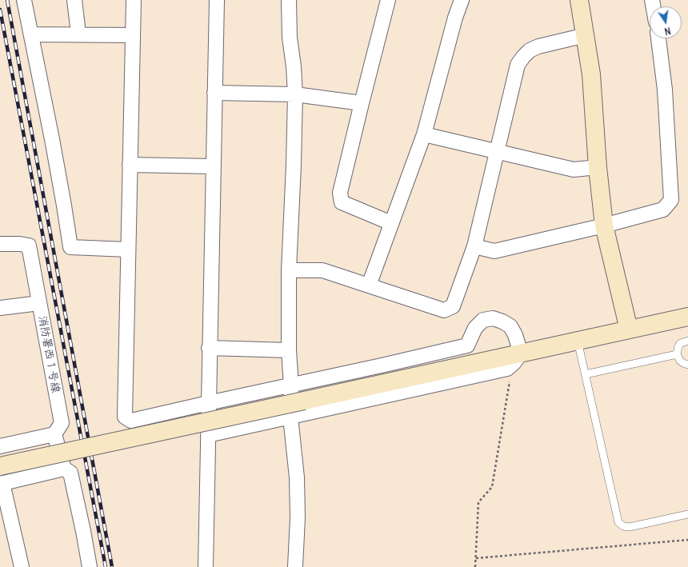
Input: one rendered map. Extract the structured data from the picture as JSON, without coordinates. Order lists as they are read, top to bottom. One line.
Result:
{"streets":{"street":["消防署西１号線"]},"north":"bottom"}
